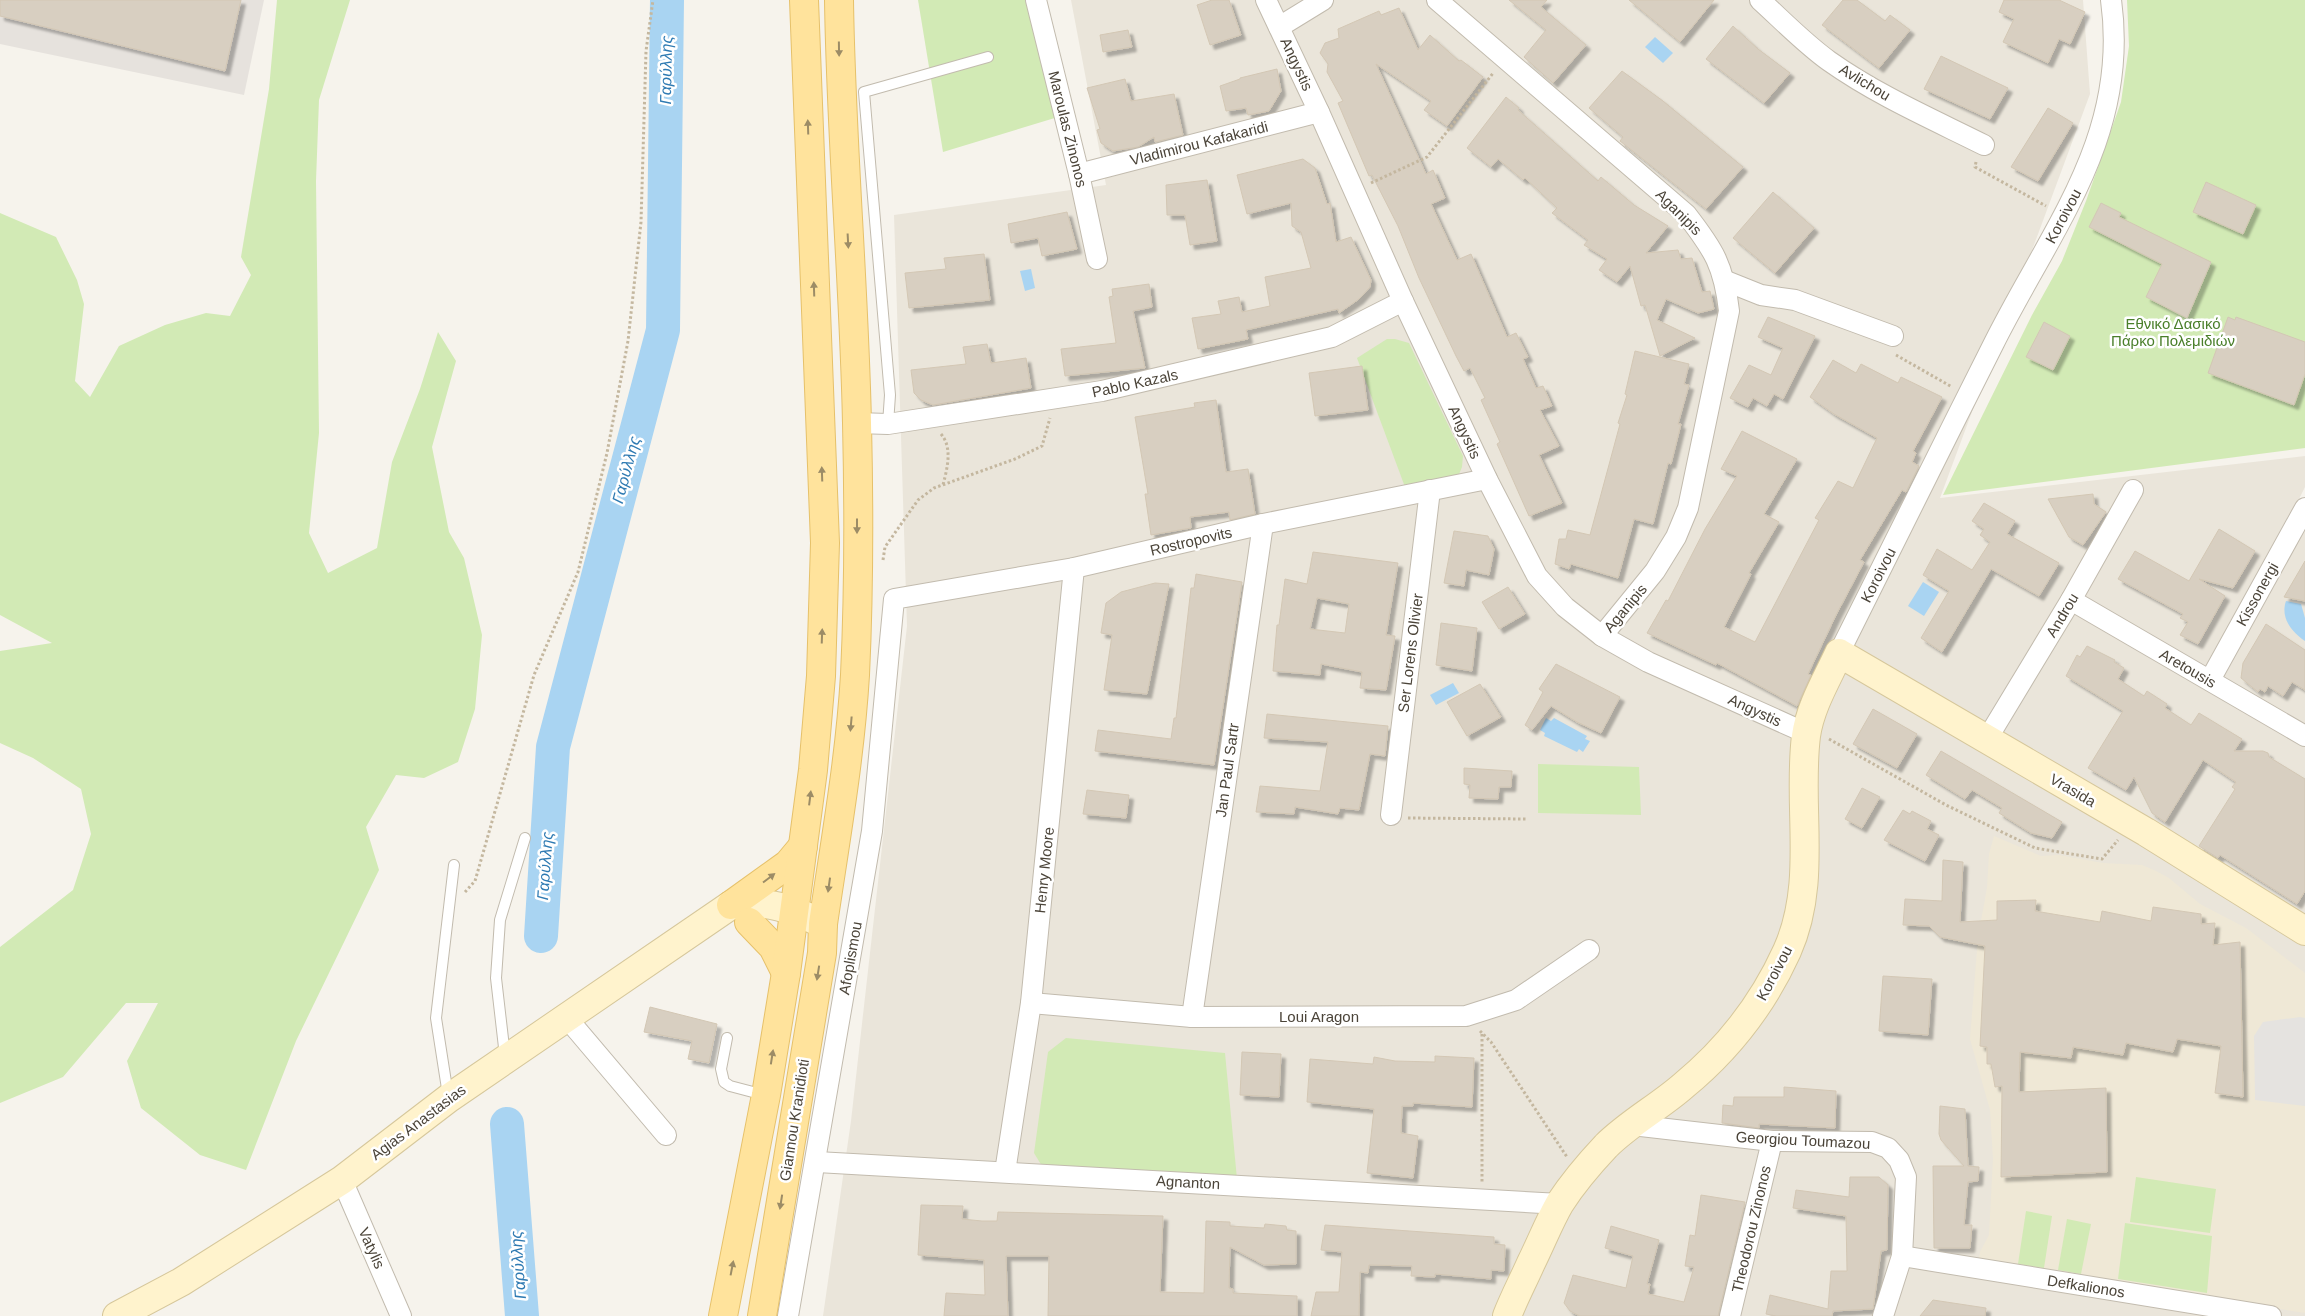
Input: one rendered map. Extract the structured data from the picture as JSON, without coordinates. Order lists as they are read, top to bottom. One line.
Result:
{"streets":{"main road":["Giannou Kranidioti"],"street":["Angystis","Avlichou","Maroulas Zinonos","Vladimirou Kafakaridi","Aganipis","Koroivou","Pablo Kazals","Rostropovits","Kissonergi","Androu","Ser Lorens Olivier","Aretousis","Jan Paul Sartr","Vrasida","Henry Moore","Afoplismou","Loui Aragon","Agias Anastasias","Georgiou Toumazou","Agnanton","Theodorou Zinonos","Vatylis","Defkalionos"]},"crossings":[["Angystis","Vladimirou Kafakaridi"],["Angystis","Aganipis"],["Angystis","Koroivou"],["Angystis","Pablo Kazals"],["Angystis","Rostropovits"],["Maroulas Zinonos","Vladimirou Kafakaridi"],["Koroivou","Vrasida"],["Koroivou","Georgiou Toumazou"],["Koroivou","Agnanton"],["Pablo Kazals","Giannou Kranidioti"],["Rostropovits","Ser Lorens Olivier"],["Rostropovits","Jan Paul Sartr"],["Rostropovits","Henry Moore"],["Rostropovits","Afoplismou"],["Kissonergi","Aretousis"],["Androu","Aretousis"],["Androu","Vrasida"],["Jan Paul Sartr","Loui Aragon"],["Henry Moore","Loui Aragon"],["Henry Moore","Agnanton"],["Afoplismou","Agnanton"],["Agias Anastasias","Vatylis"],["Georgiou Toumazou","Theodorou Zinonos"],["Georgiou Toumazou","Defkalionos"]],"water":["Γαρύλλης"],"parks":["Εθνικό Δασικό Πάρκο Πολεμιδιών"]}
